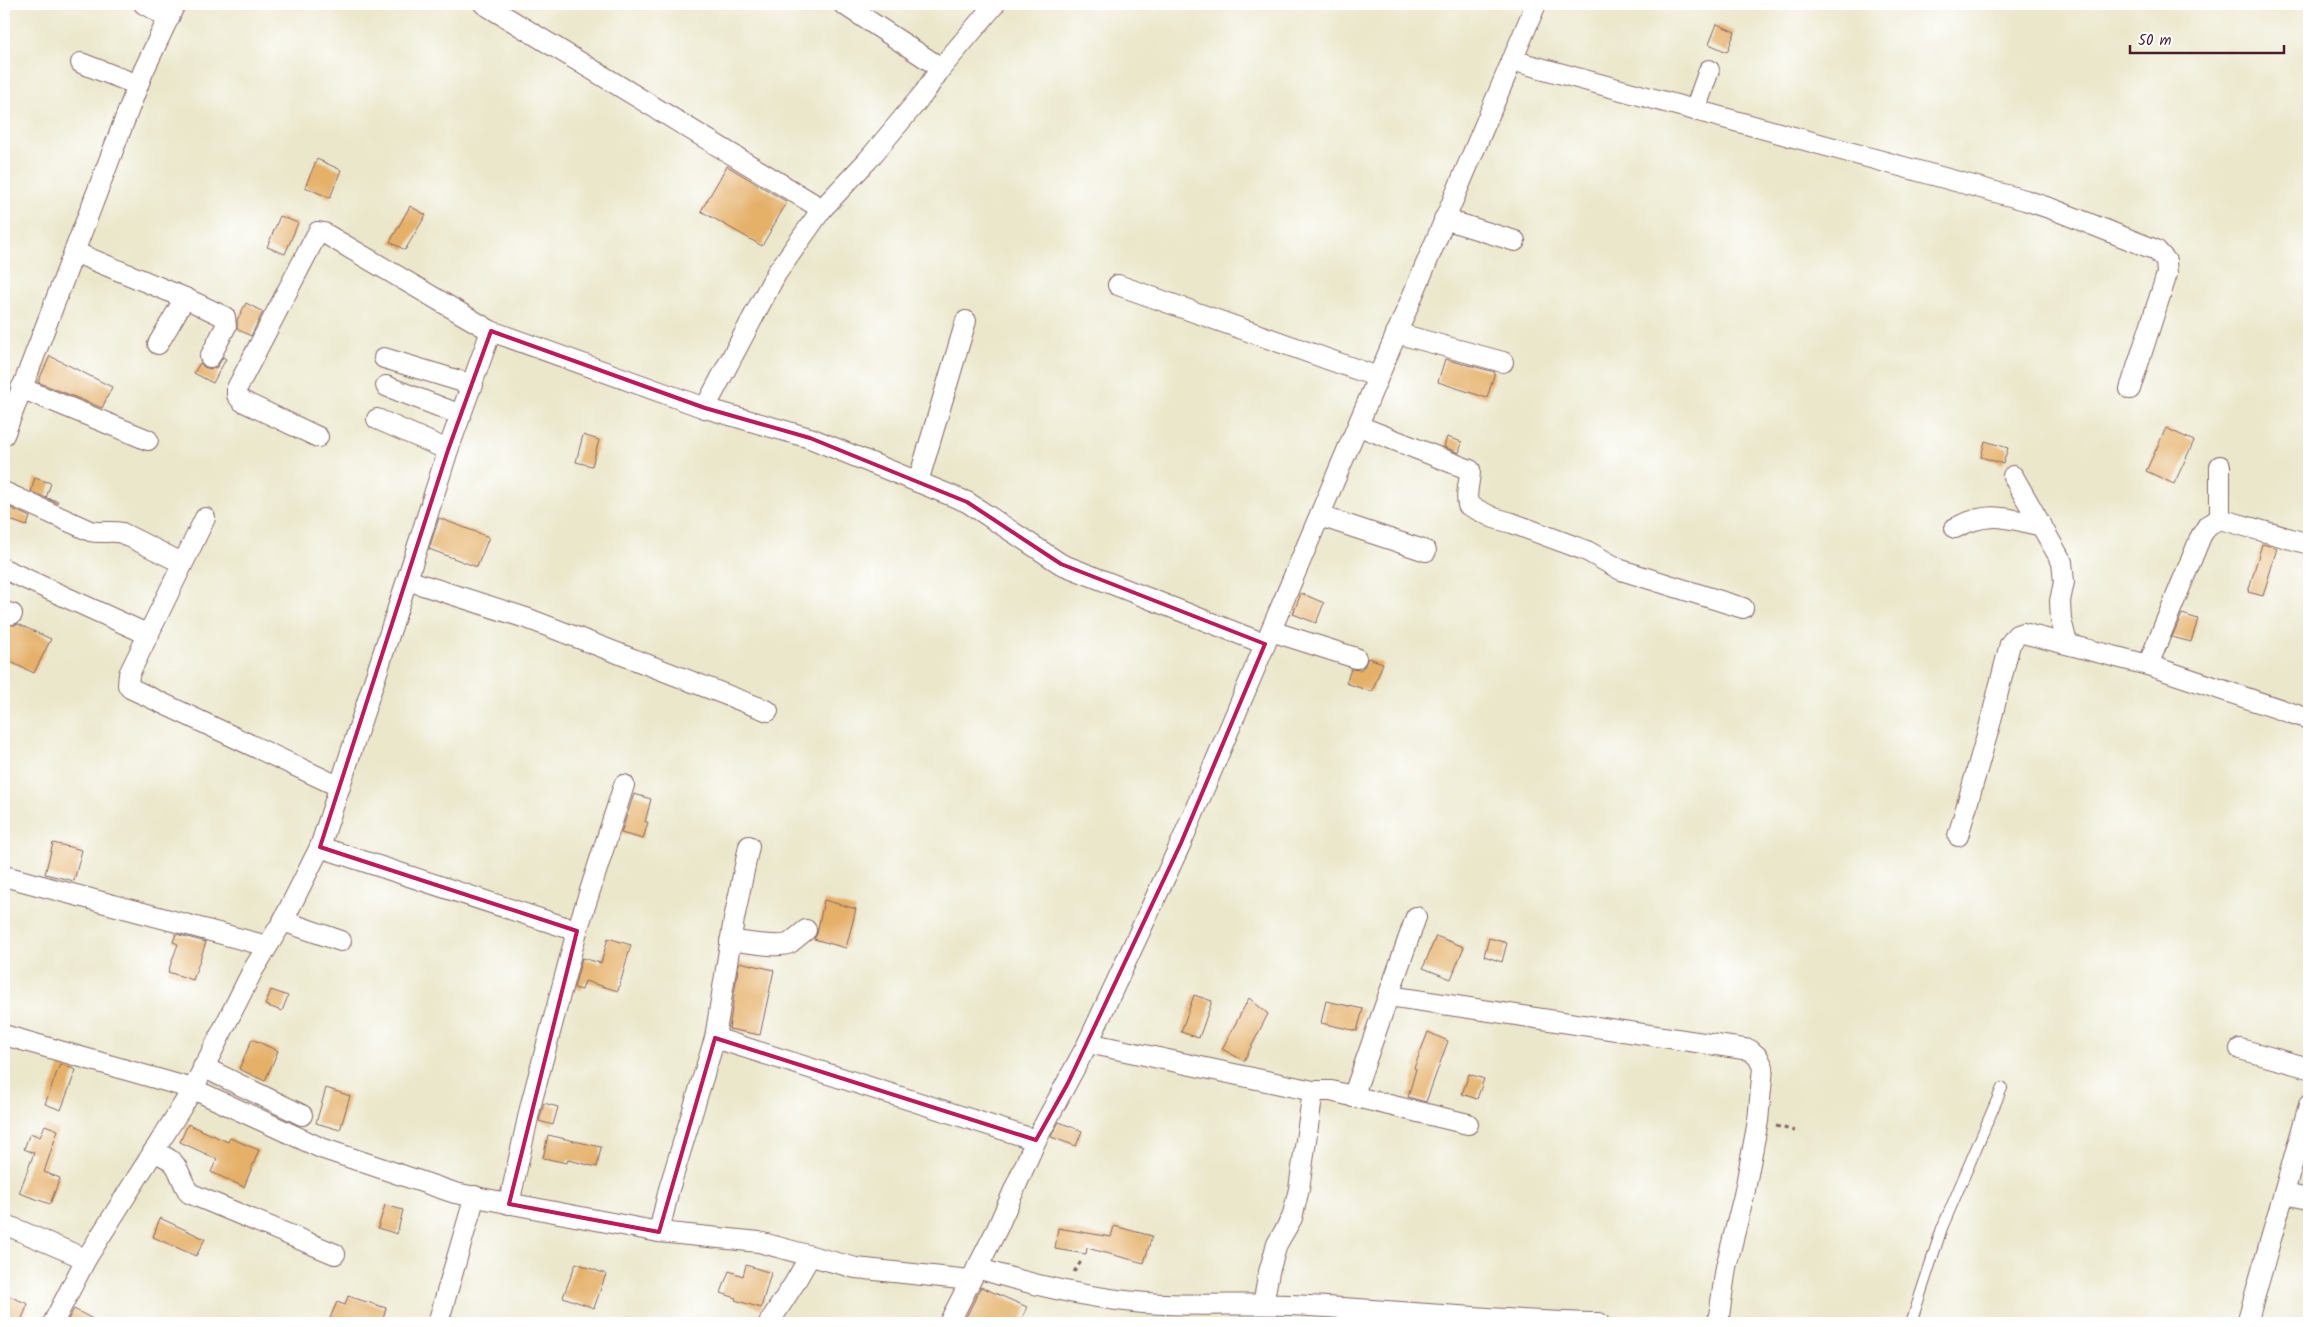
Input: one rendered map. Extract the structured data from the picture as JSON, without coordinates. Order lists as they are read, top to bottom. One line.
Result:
{"scale_bar":"50 m"}
